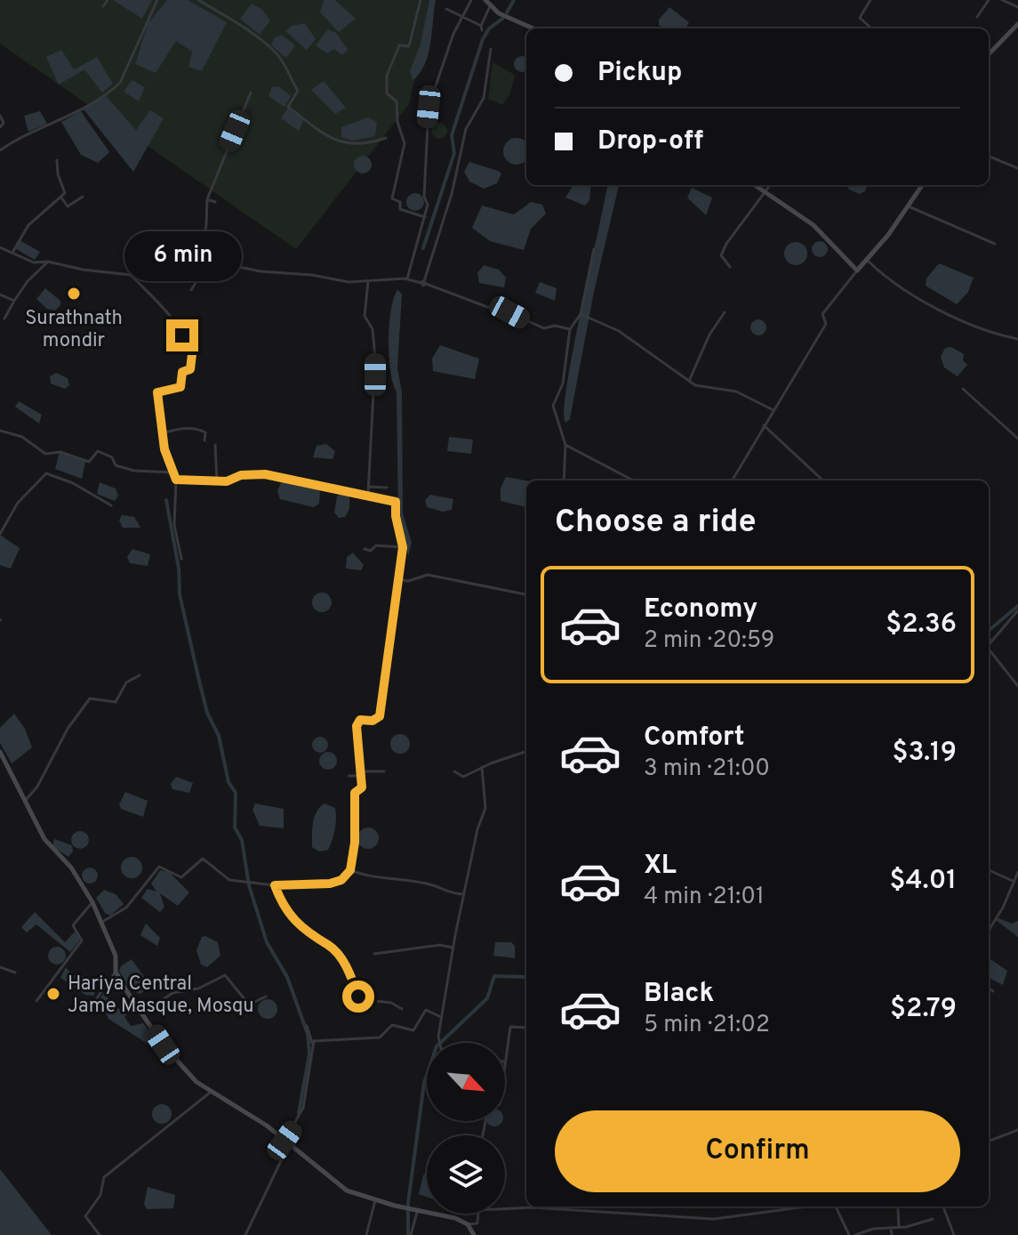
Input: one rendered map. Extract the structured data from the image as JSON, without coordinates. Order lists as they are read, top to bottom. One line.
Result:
{"places":["Surathnath mondir","Hariya Central Jame Masque, Mosqu"],"north":"bottom right","page":{"banner":["Pickup","Drop-off"],"bubble":"6 min","heading":"Choose a ride","list":[{"name":"Economy","note":"2 min · 20:59","value":"$2.36"},{"name":"Comfort","note":"3 min · 21:00","value":"$3.19"},{"name":"XL","note":"4 min · 21:01","value":"$4.01"},{"name":"Black","note":"5 min · 21:02","value":"$2.79"}],"buttons":"Confirm"}}
